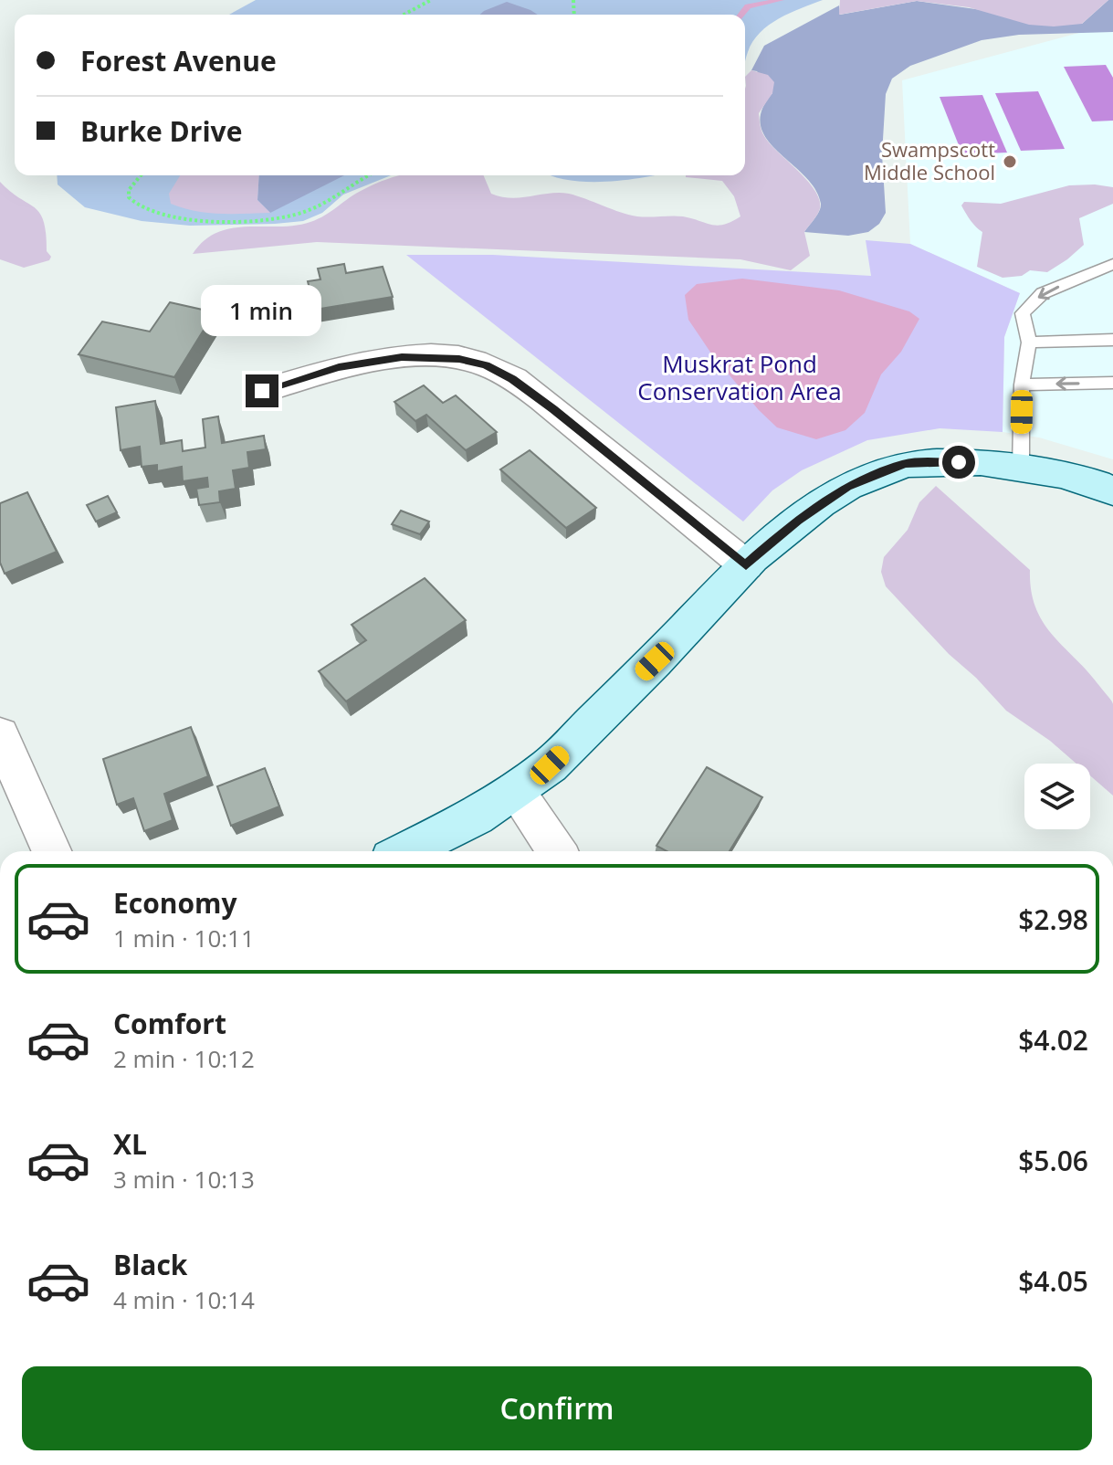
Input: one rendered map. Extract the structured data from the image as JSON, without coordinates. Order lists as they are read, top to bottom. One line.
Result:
{"parks":["Muskrat Pond Conservation Area"],"places":["Swampscott Middle School"],"page":{"banner":["Forest Avenue","Burke Drive"],"bubble":"1 min","list":[{"name":"Economy","note":"1 min · 10:11","value":"$2.98"},{"name":"Comfort","note":"2 min · 10:12","value":"$4.02"},{"name":"XL","note":"3 min · 10:13","value":"$5.06"},{"name":"Black","note":"4 min · 10:14","value":"$4.05"}],"buttons":"Confirm"}}
